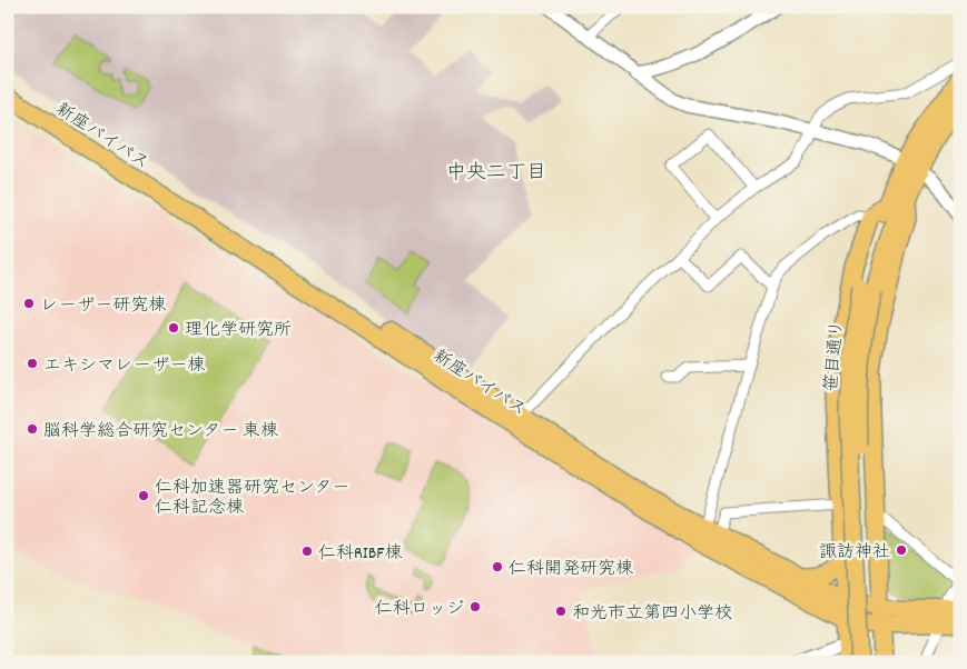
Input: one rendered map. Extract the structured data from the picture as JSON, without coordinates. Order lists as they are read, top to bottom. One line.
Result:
{"streets":{"main road":["新座バイパス","笹目通り"]},"districts":["中央二丁目"],"places":["レーザー研究棟","理化学研究所","エキシマレーザー棟","脳科学総合研究センター 東棟","仁科加速器研究センター 仁科記念棟","諏訪神社","仁科RIBF棟","仁科開発研究棟","仁科ロッジ","和光市立第四小学校"]}
